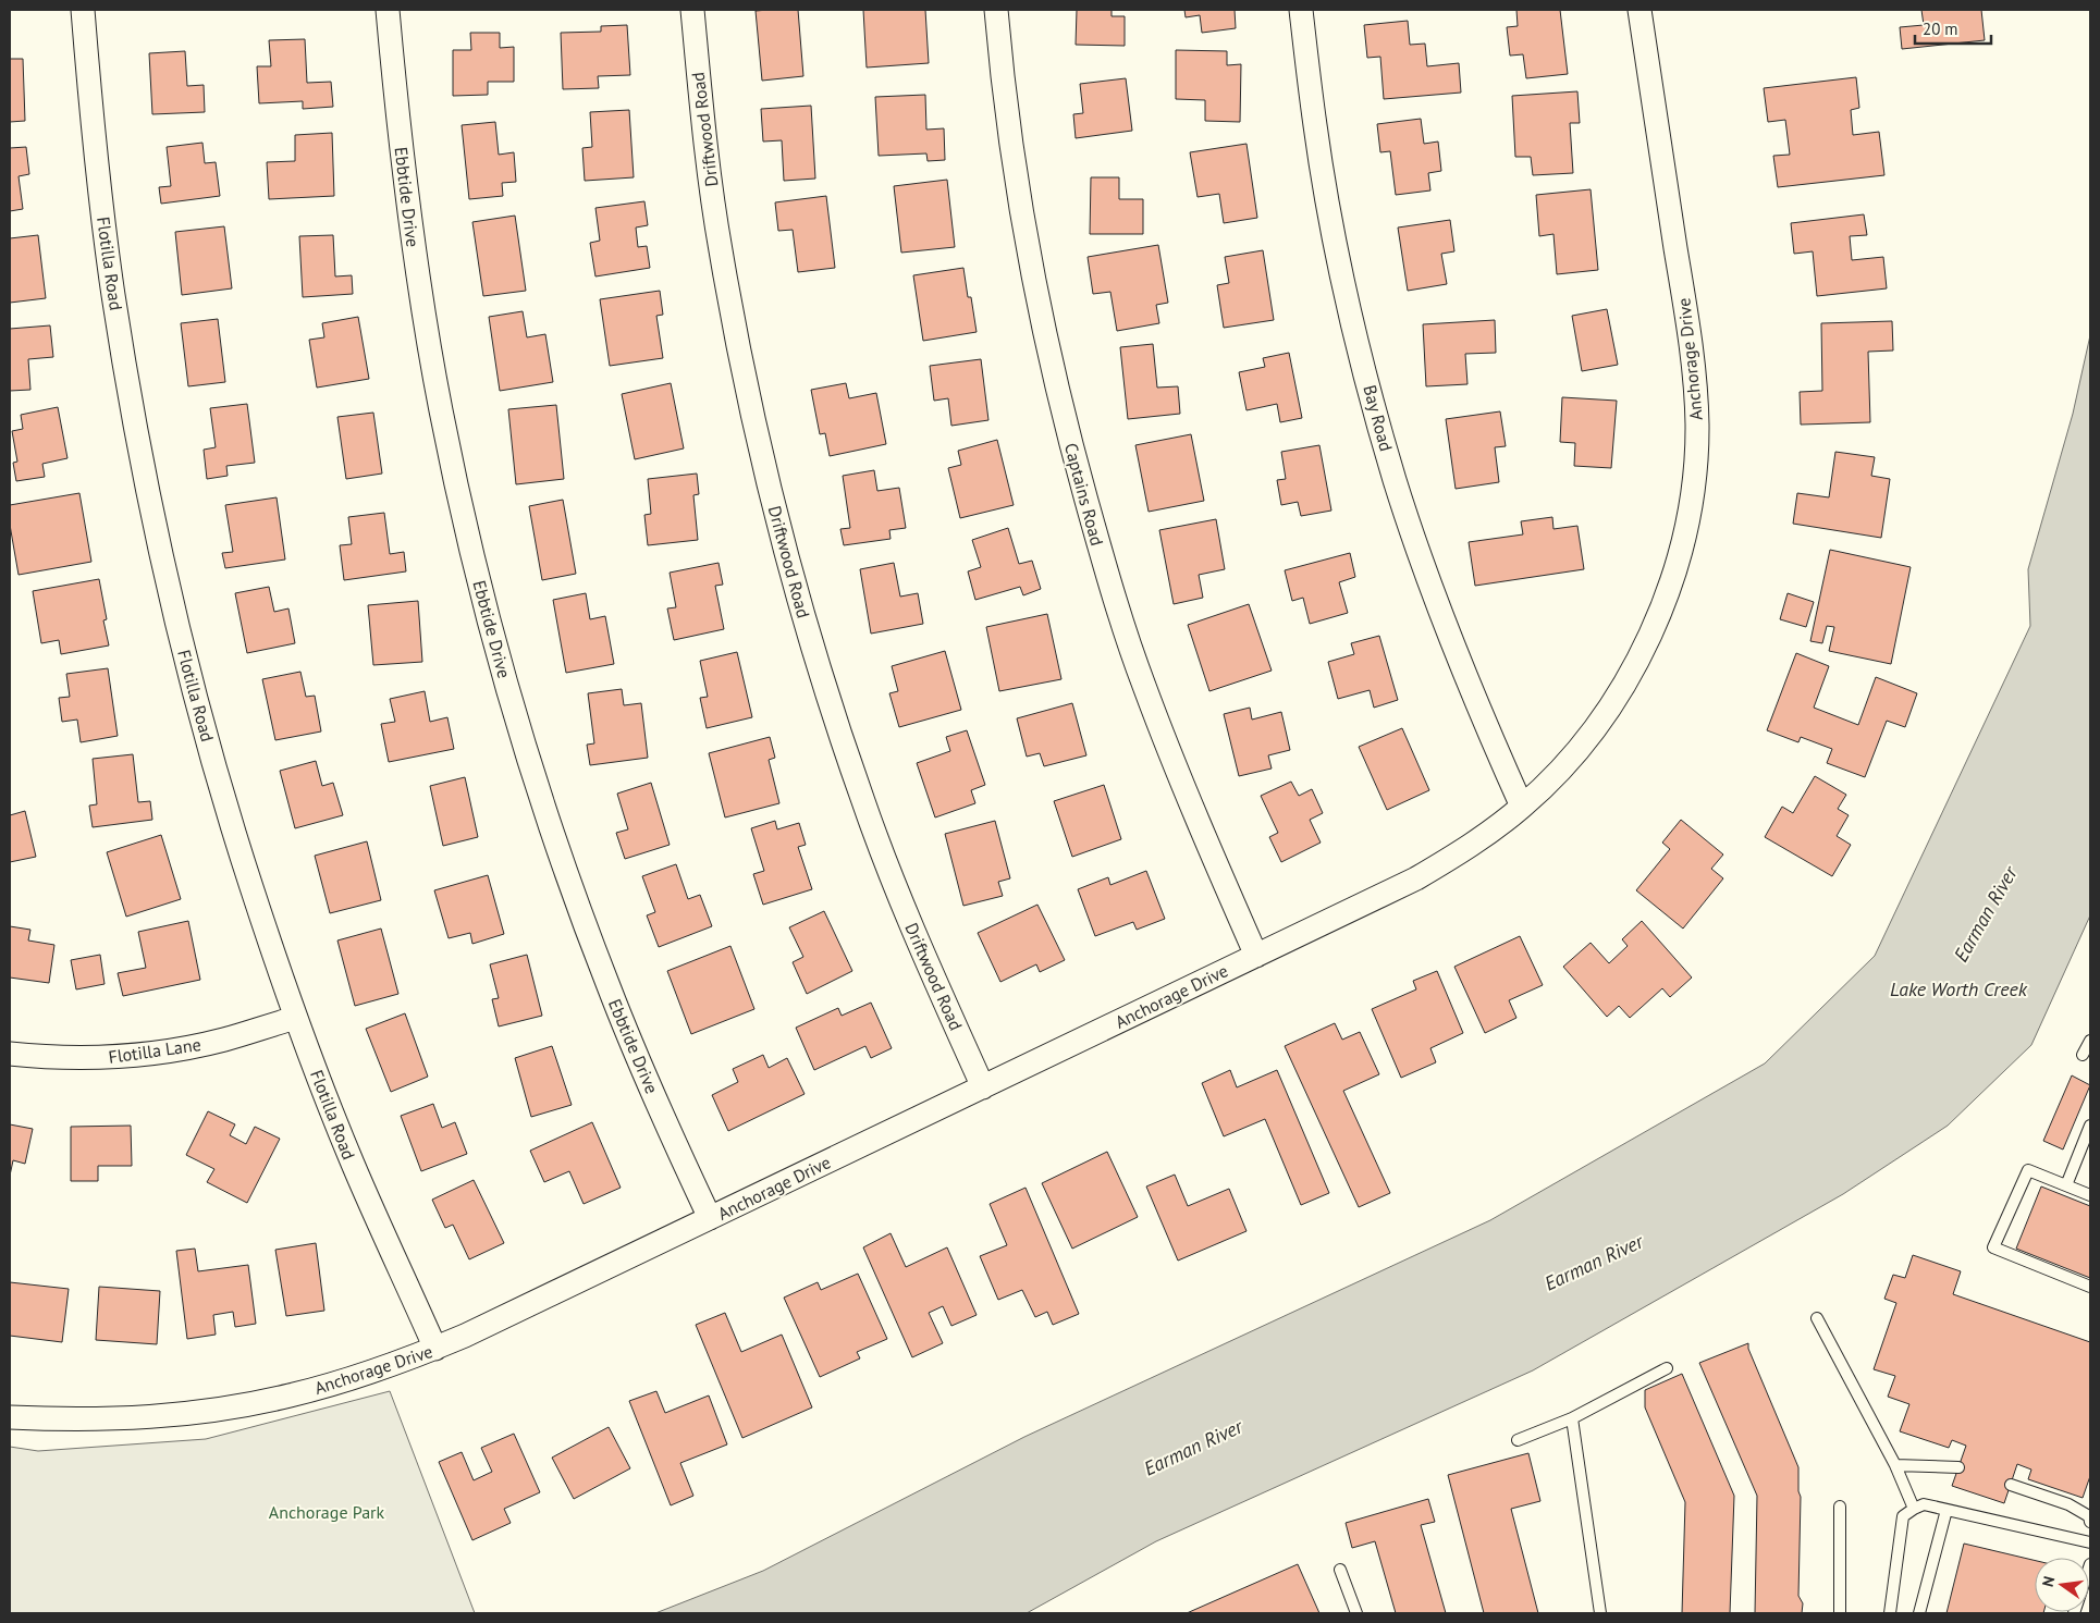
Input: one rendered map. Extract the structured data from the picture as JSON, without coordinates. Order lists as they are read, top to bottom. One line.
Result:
{"streets":{"street":["Driftwood Road","Ebbtide Drive","Flotilla Road","Anchorage Drive","Bay Road","Captains Road","Flotilla Lane"]},"crossings":[["Driftwood Road","Anchorage Drive"],["Ebbtide Drive","Anchorage Drive"],["Flotilla Road","Anchorage Drive"],["Flotilla Road","Flotilla Lane"],["Anchorage Drive","Bay Road"],["Anchorage Drive","Captains Road"]],"water":["Earman River","Lake Worth Creek"],"parks":["Anchorage Park"],"scale_bar":"20 m","north":"left"}
